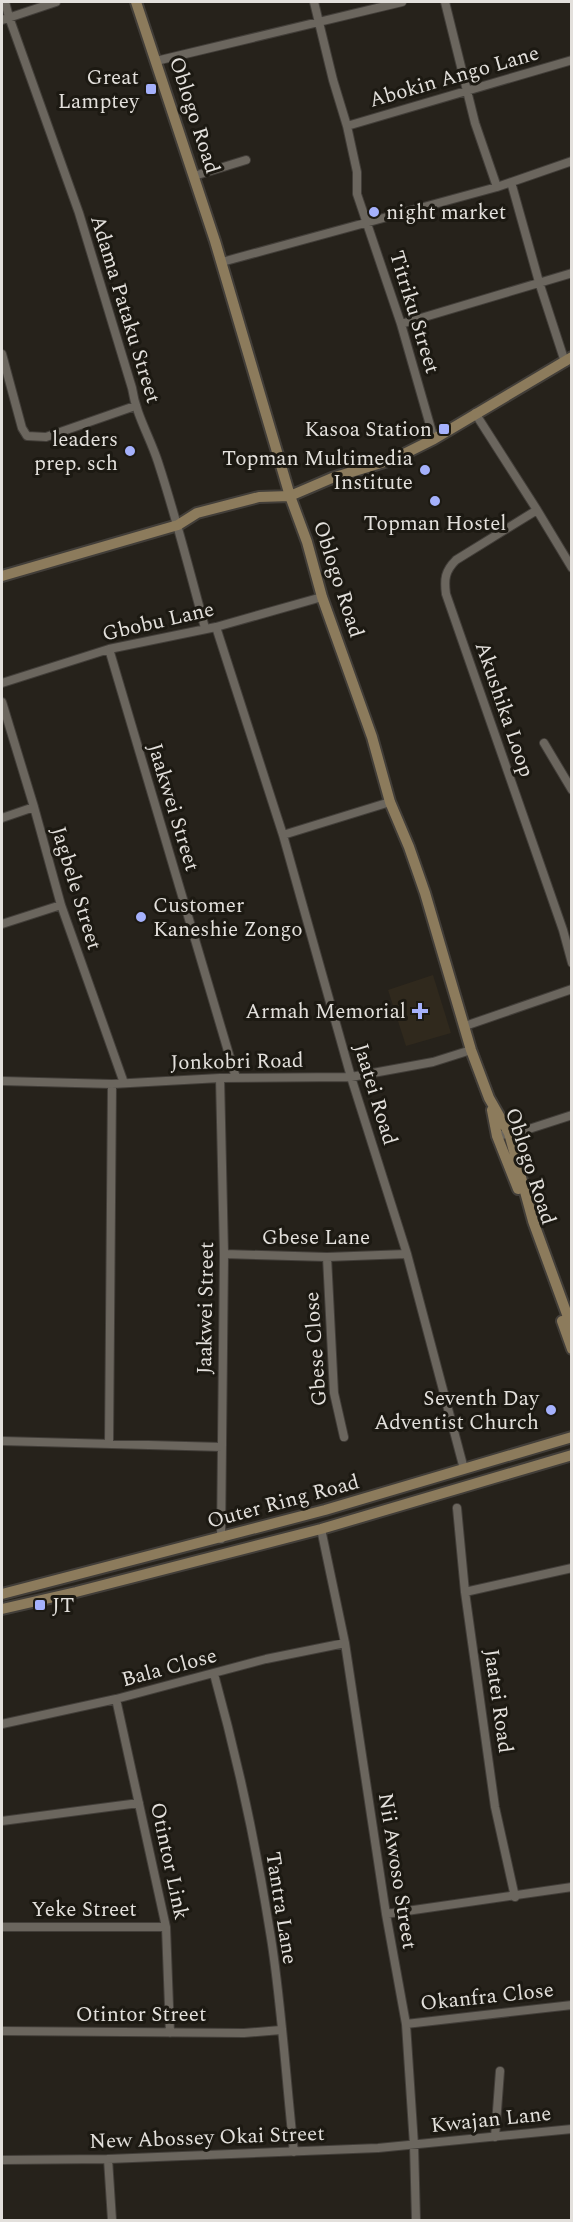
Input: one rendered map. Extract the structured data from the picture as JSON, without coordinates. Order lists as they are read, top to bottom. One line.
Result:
{"streets":{"main road":["Oblogo Road","Outer Ring Road"],"street":["Abokin Ango Lane","Adama Pataku Street","Titriku Street","Gbobu Lane","Akushika Loop","Jaakwei Street","Jagbele Street","Jonkobri Road","Jaatei Road","Gbese Lane","Gbese Close","Bala Close","Otintor Link","Nii Awoso Street","Tantra Lane","Yeke Street","Okanfra Close","Otintor Street","Kwajan Lane","New Abossey Okai Street"]},"crossings":[["Abokin Ango Lane","Titriku Street"],["Oblogo Road","Gbobu Lane"],["Oblogo Road","Jonkobri Road"],["Adama Pataku Street","Gbobu Lane"],["Gbobu Lane","Jaakwei Street"],["Gbobu Lane","Jaatei Road"],["Jaakwei Street","Jonkobri Road"],["Jaakwei Street","Gbese Lane"],["Jaakwei Street","Outer Ring Road"],["Jagbele Street","Jonkobri Road"],["Jonkobri Road","Jaatei Road"],["Jaatei Road","Gbese Lane"],["Jaatei Road","Outer Ring Road"],["Gbese Lane","Gbese Close"],["Outer Ring Road","Nii Awoso Street"],["Bala Close","Otintor Link"],["Bala Close","Nii Awoso Street"],["Bala Close","Tantra Lane"],["Otintor Link","Yeke Street"],["Otintor Link","Otintor Street"],["Nii Awoso Street","Okanfra Close"],["Nii Awoso Street","Kwajan Lane"],["Nii Awoso Street","New Abossey Okai Street"],["Tantra Lane","Otintor Street"],["Tantra Lane","New Abossey Okai Street"],["Kwajan Lane","New Abossey Okai Street"]],"places":{"transit":["Great Lamptey","Kasoa Station","JT"],"other":["night market","leaders prep. sch","Topman Multimedia Institute","Topman Hostel","Customer Kaneshie Zongo","Seventh Day Adventist Church"],"health":["Armah Memorial"]}}
